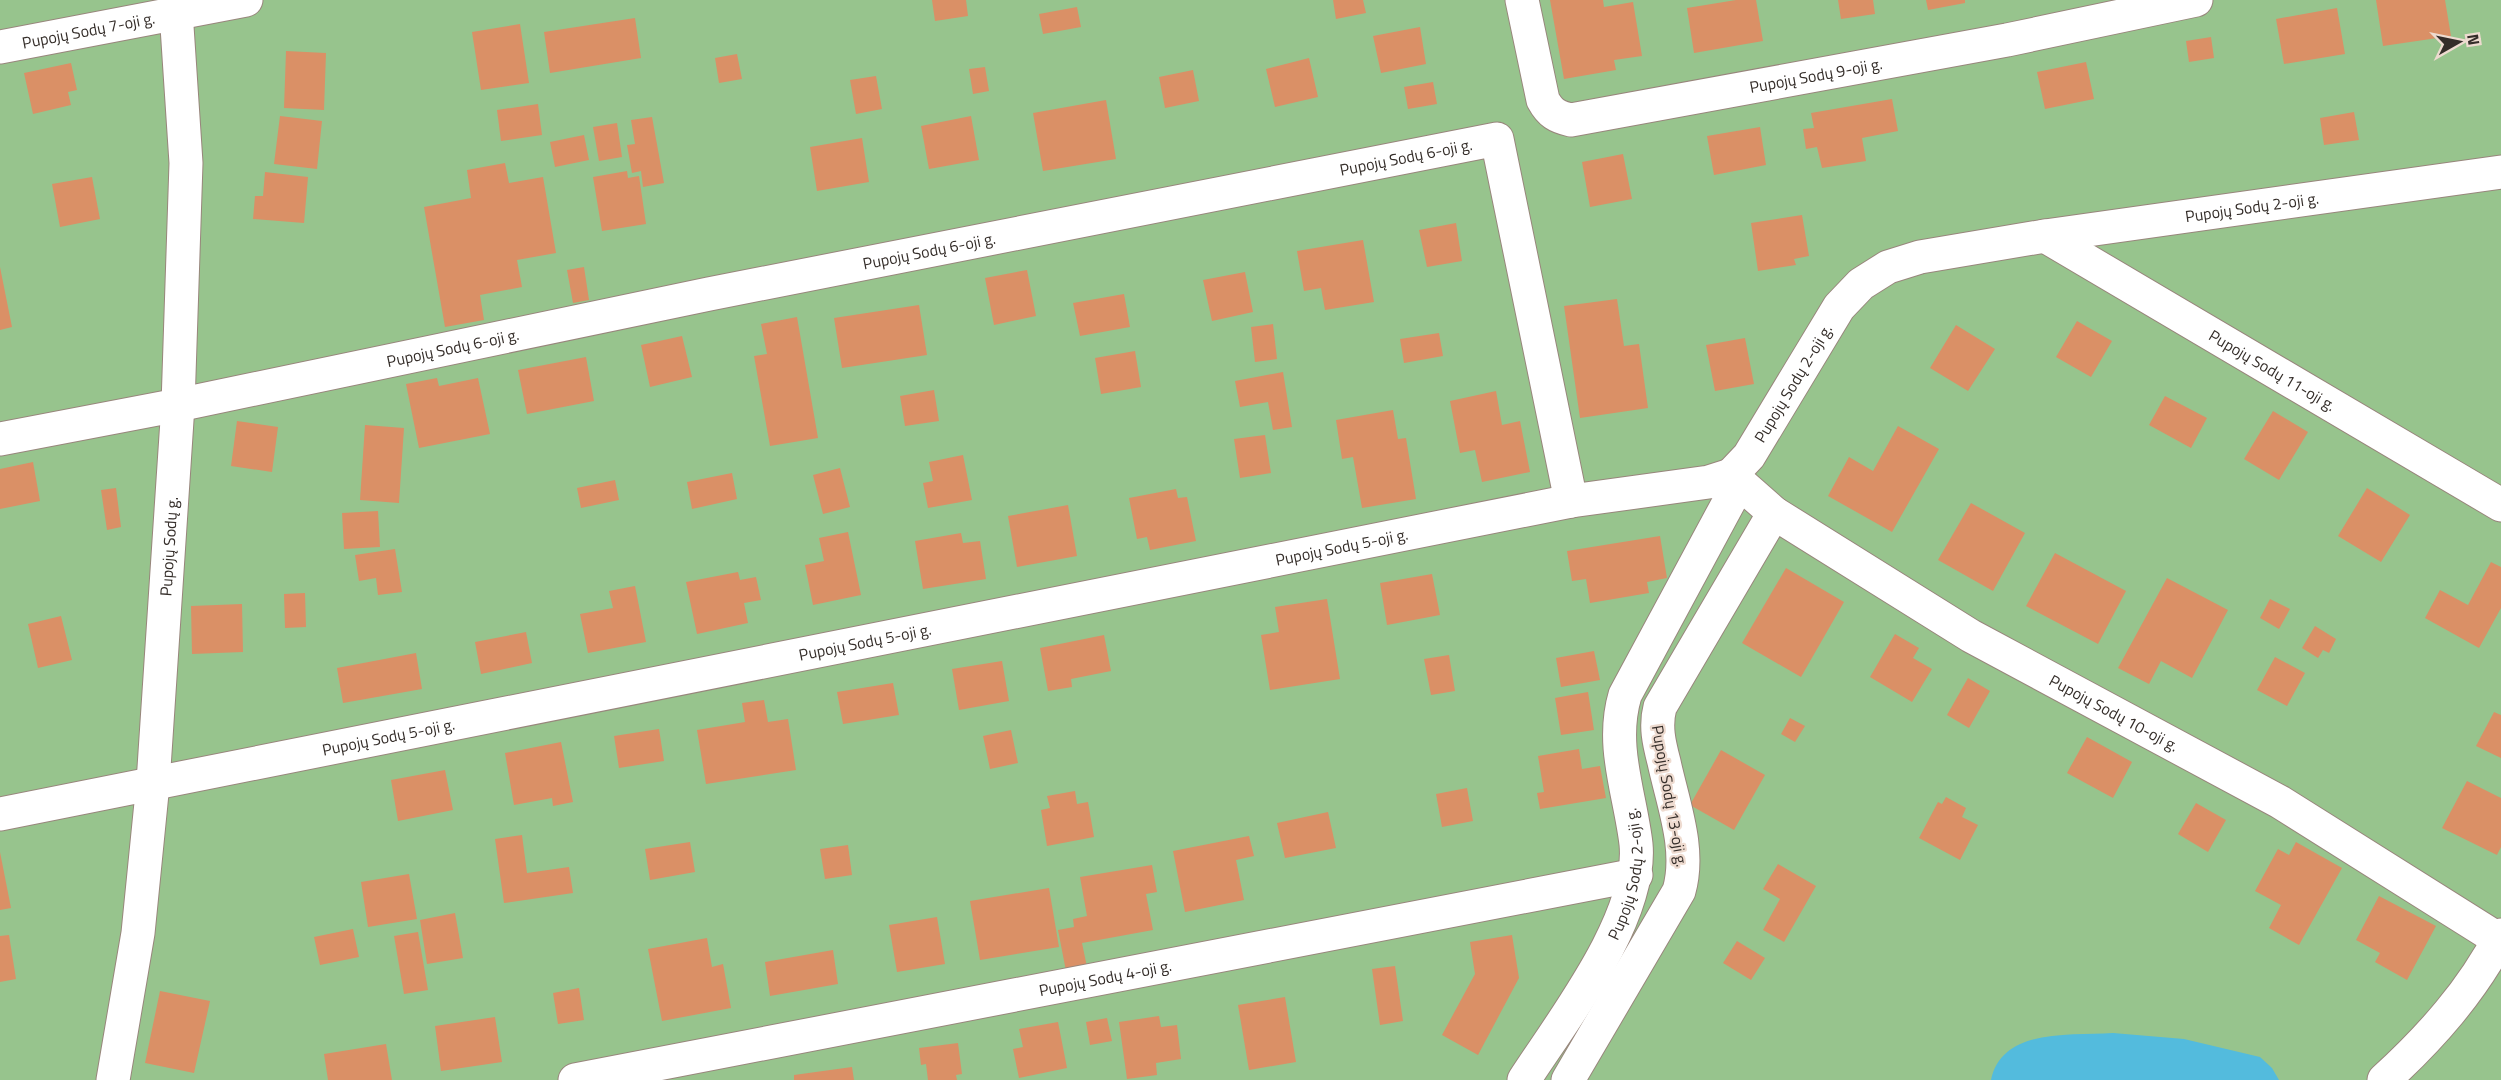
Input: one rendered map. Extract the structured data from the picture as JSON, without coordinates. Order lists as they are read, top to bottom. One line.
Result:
{"streets":{"street":["Pupojų Sodų 7-oji g.","Pupojų Sodų 9-oji g.","Pupojų Sodų 6-oji g.","Pupojų Sodų 2-oji g.","Pupojų Sodų 11-oji g.","Pupojų Sodų g.","Pupojų Sodų 5-oji g.","Pupojų Sodų 10-oji g.","Pupojų Sodų 13-oji g.","Pupojų Sodų 4-oji g."]},"crossings":[["Pupojų Sodų 7-oji g.","Pupojų Sodų g."],["Pupojų Sodų 6-oji g.","Pupojų Sodų g."],["Pupojų Sodų 6-oji g.","Pupojų Sodų 5-oji g."],["Pupojų Sodų 2-oji g.","Pupojų Sodų 11-oji g."],["Pupojų Sodų 2-oji g.","Pupojų Sodų 5-oji g."],["Pupojų Sodų 2-oji g.","Pupojų Sodų 10-oji g."],["Pupojų Sodų 2-oji g.","Pupojų Sodų 4-oji g."],["Pupojų Sodų g.","Pupojų Sodų 5-oji g."],["Pupojų Sodų 5-oji g.","Pupojų Sodų 10-oji g."],["Pupojų Sodų 10-oji g.","Pupojų Sodų 13-oji g."]],"north":"right"}
